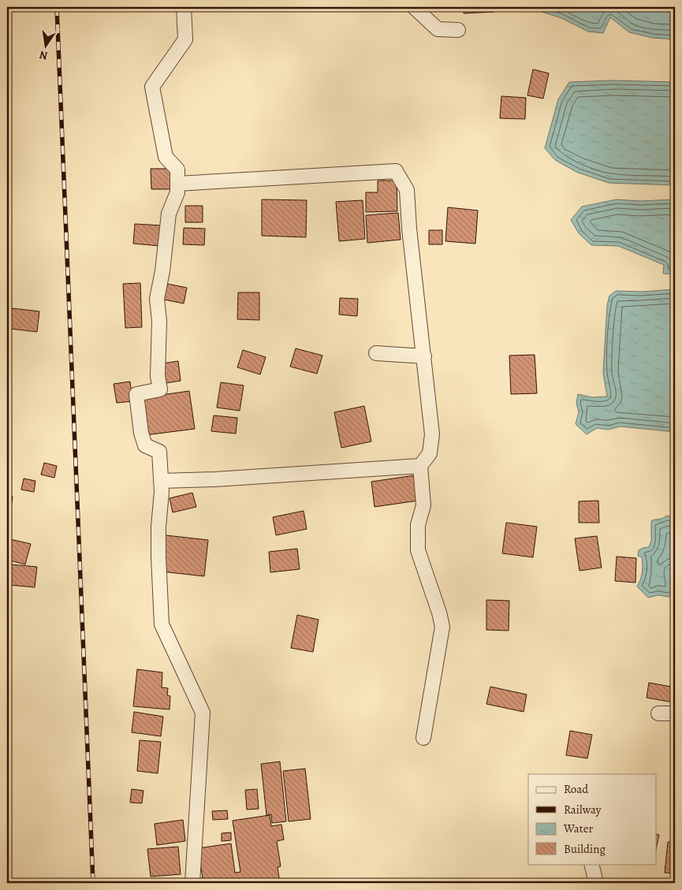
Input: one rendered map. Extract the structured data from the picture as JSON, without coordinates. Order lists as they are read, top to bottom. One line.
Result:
{"legend":["Road","Railway","Water","Building"],"north":"bottom"}
